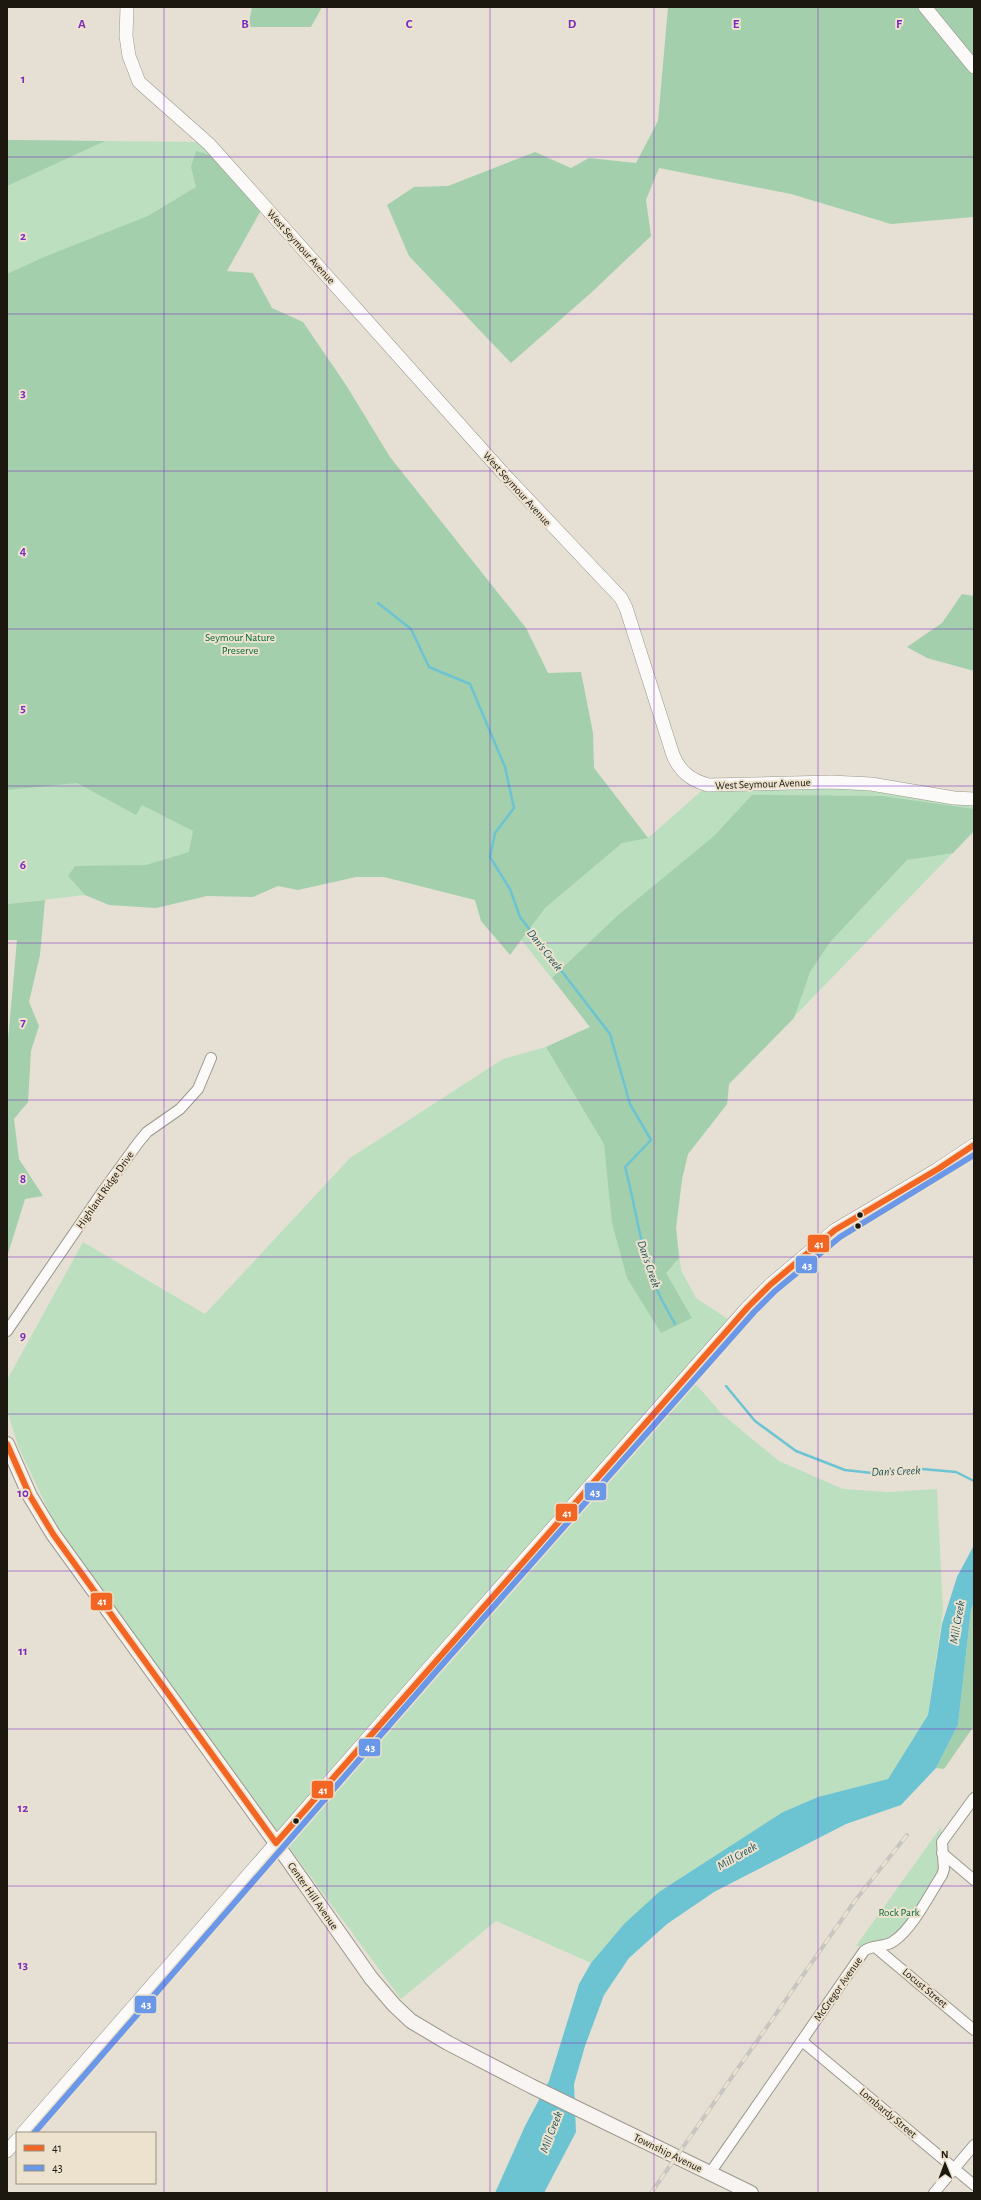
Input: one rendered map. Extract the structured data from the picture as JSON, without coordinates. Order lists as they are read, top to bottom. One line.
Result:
{"streets":{"main road":["Center Hill Avenue","Township Avenue"],"street":["West Seymour Avenue","Highland Ridge Drive","Locust Street","McGregor Avenue","Lombardy Street"]},"crossings":[["Center Hill Avenue","Township Avenue"],["Locust Street","McGregor Avenue"],["McGregor Avenue","Lombardy Street"],["McGregor Avenue","Township Avenue"]],"water":["Dan’s Creek","Mill Creek"],"parks":["Seymour Nature Preserve","Rock Park"],"lines":["transit line 41","transit line 43"],"legend":["41","43"],"north":"top","grid":{"columns":["A","B","C","D","E","F"],"rows":["1","2","3","4","5","6","7","8","9","10","11","12","13"]}}
